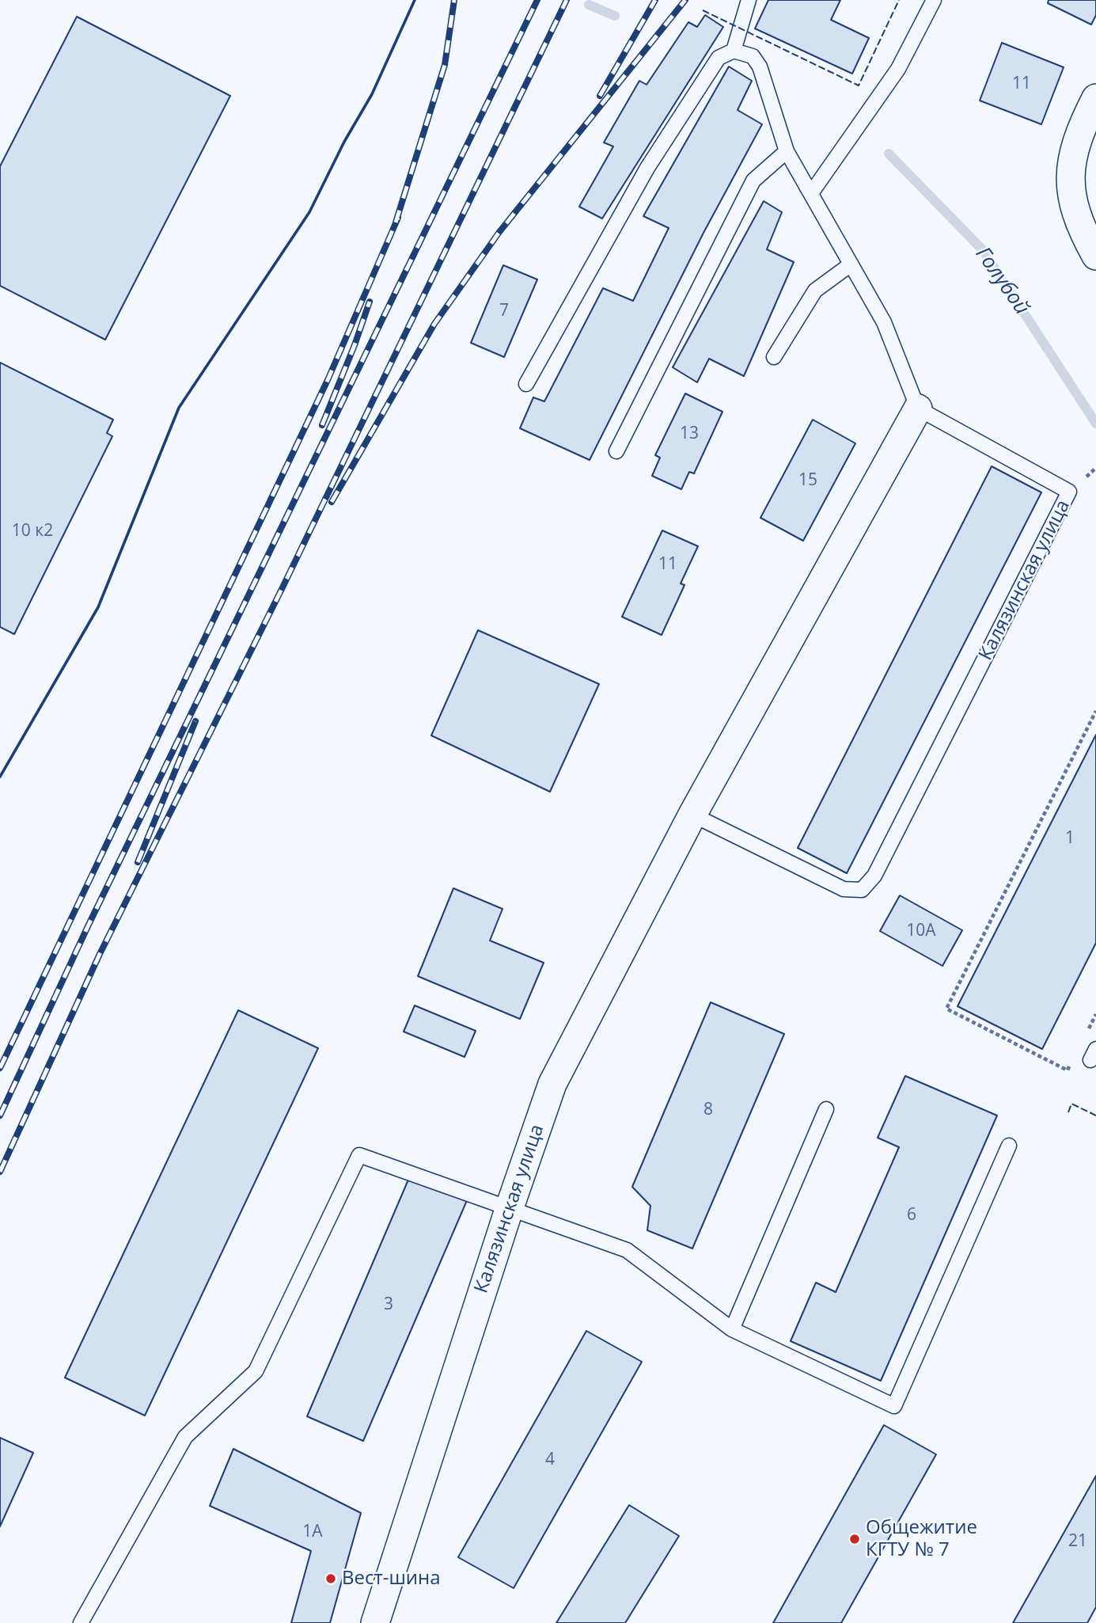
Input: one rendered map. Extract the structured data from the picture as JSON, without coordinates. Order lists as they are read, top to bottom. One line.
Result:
{"streets":{"street":["Калязинская улица"]},"water":["Голубой"],"places":["Общежитие КГТУ № 7","Вест-шина"],"house_numbers":["11","7","13","15","10 к2","11","1","10А","8","6","3","4","1А","21"]}
